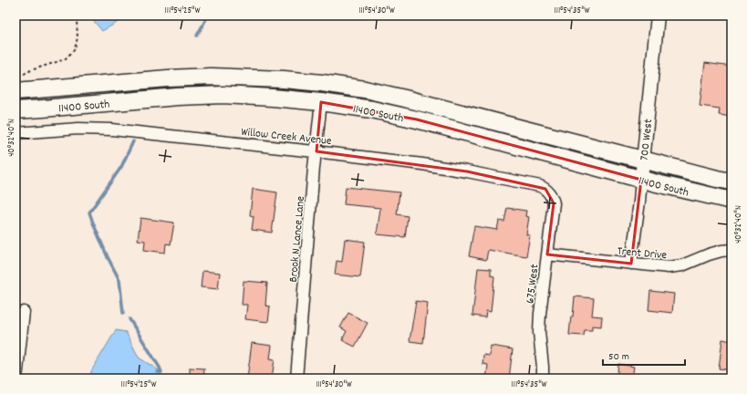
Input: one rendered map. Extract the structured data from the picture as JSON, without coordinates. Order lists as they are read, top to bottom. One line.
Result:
{"streets":{"main road":["11400 South"],"street":["Willow Creek Avenue","700 West","Brook N Lance Lane","Trent Drive","675 West"]},"crossings":[["11400 South","700 West"],["11400 South","Brook N Lance Lane"],["Willow Creek Avenue","Brook N Lance Lane"],["Willow Creek Avenue","675 West"],["700 West","Trent Drive"],["Trent Drive","675 West"]],"scale_bar":"50 m","coordinates":["111°54'25\"W","111°54'30\"W","111°54'35\"W","40°32'40\"N"]}
